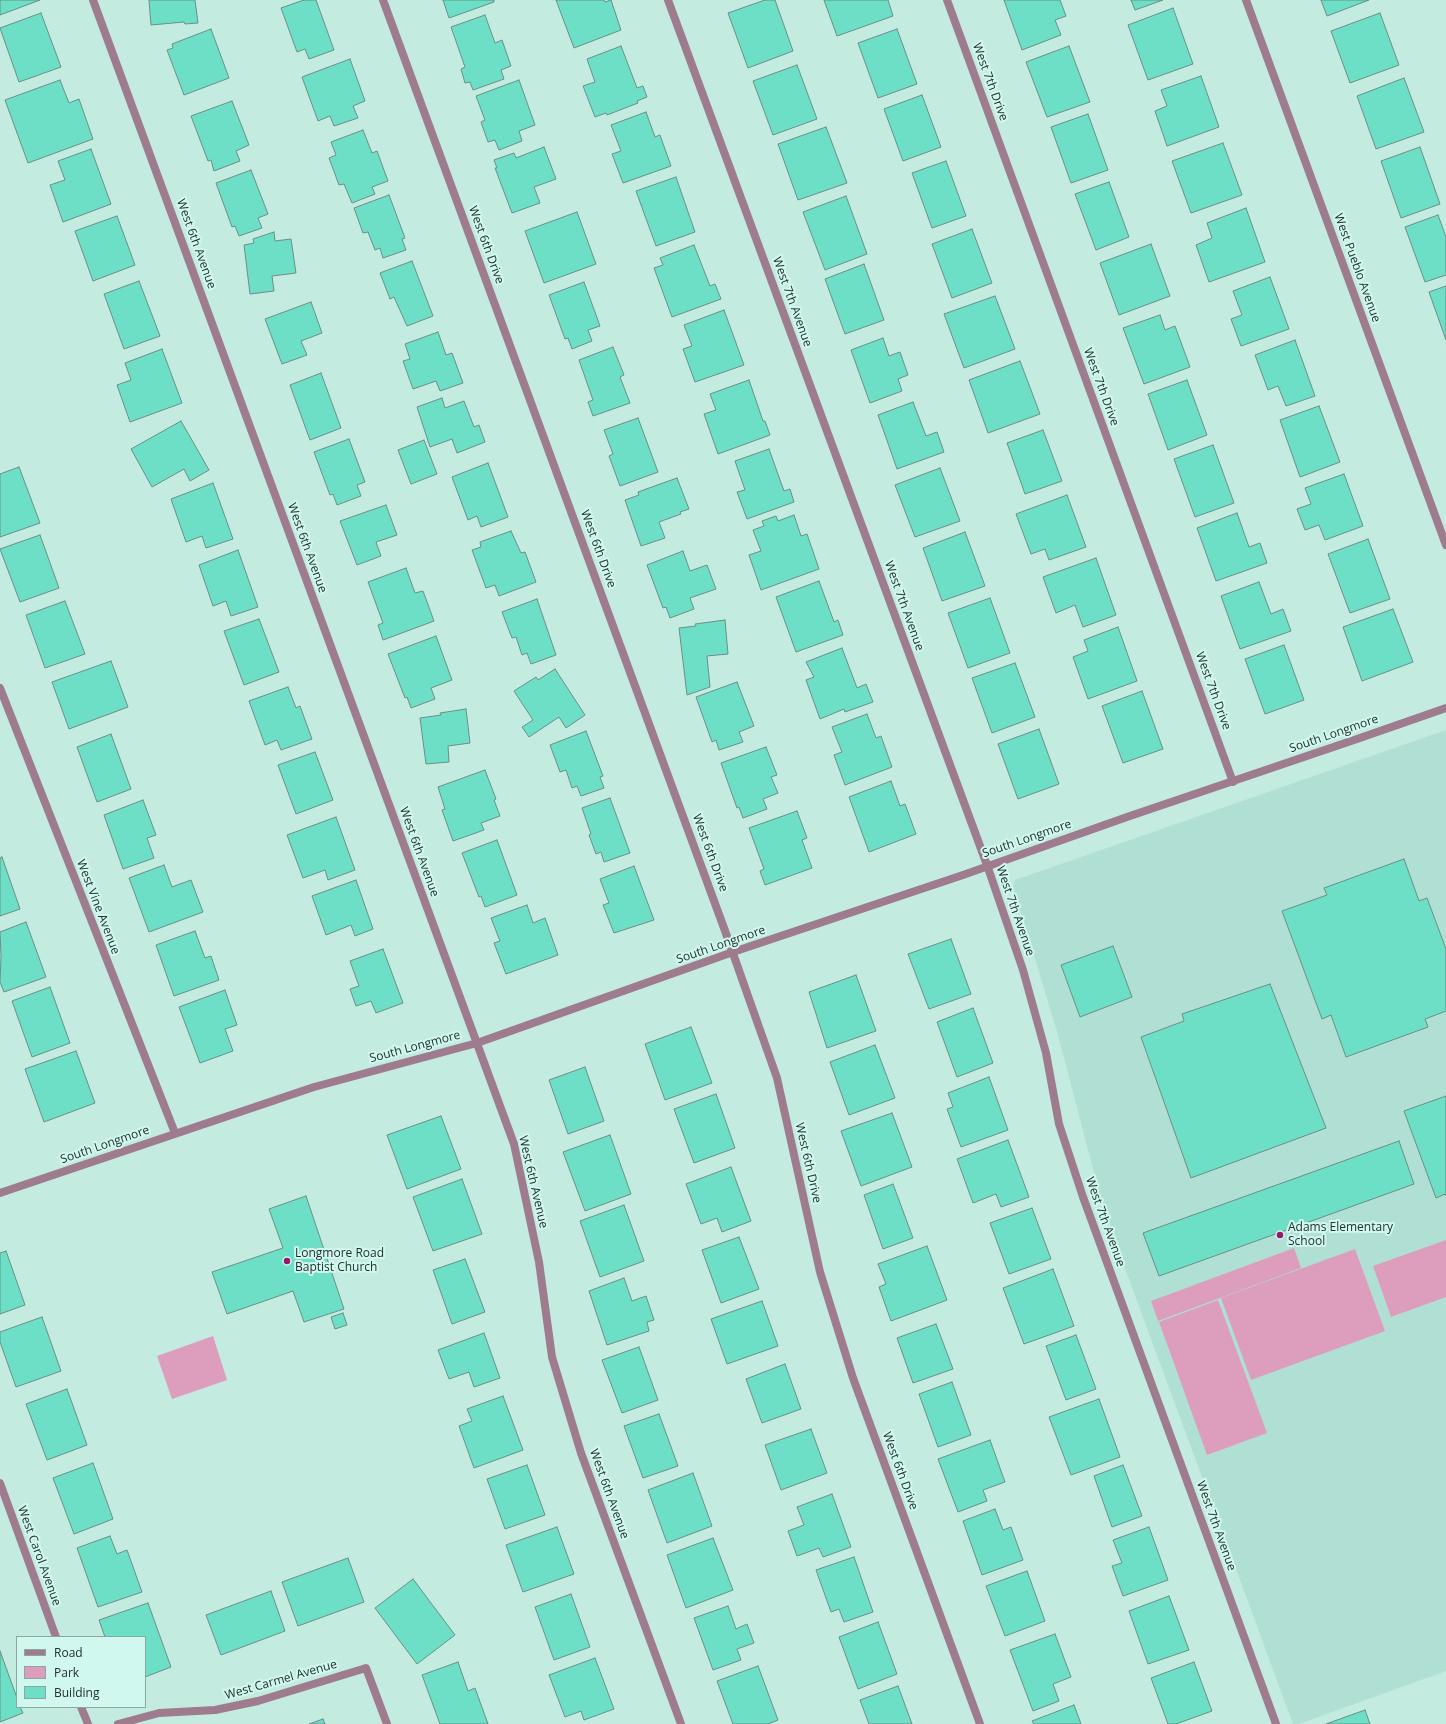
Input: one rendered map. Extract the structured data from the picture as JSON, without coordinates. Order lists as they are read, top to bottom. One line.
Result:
{"streets":{"street":["West 7th Drive","West 6th Avenue","West 6th Drive","West Pueblo Avenue","West 7th Avenue","South Longmore","West Vine Avenue","West Carol Avenue","West Carmel Avenue"]},"crossings":[["West 7th Drive","South Longmore"],["West 6th Avenue","South Longmore"],["West 6th Drive","South Longmore"],["West 7th Avenue","South Longmore"],["South Longmore","West Vine Avenue"]],"places":["Adams Elementary School","Longmore Road Baptist Church"],"legend":["Road","Park","Building"]}
